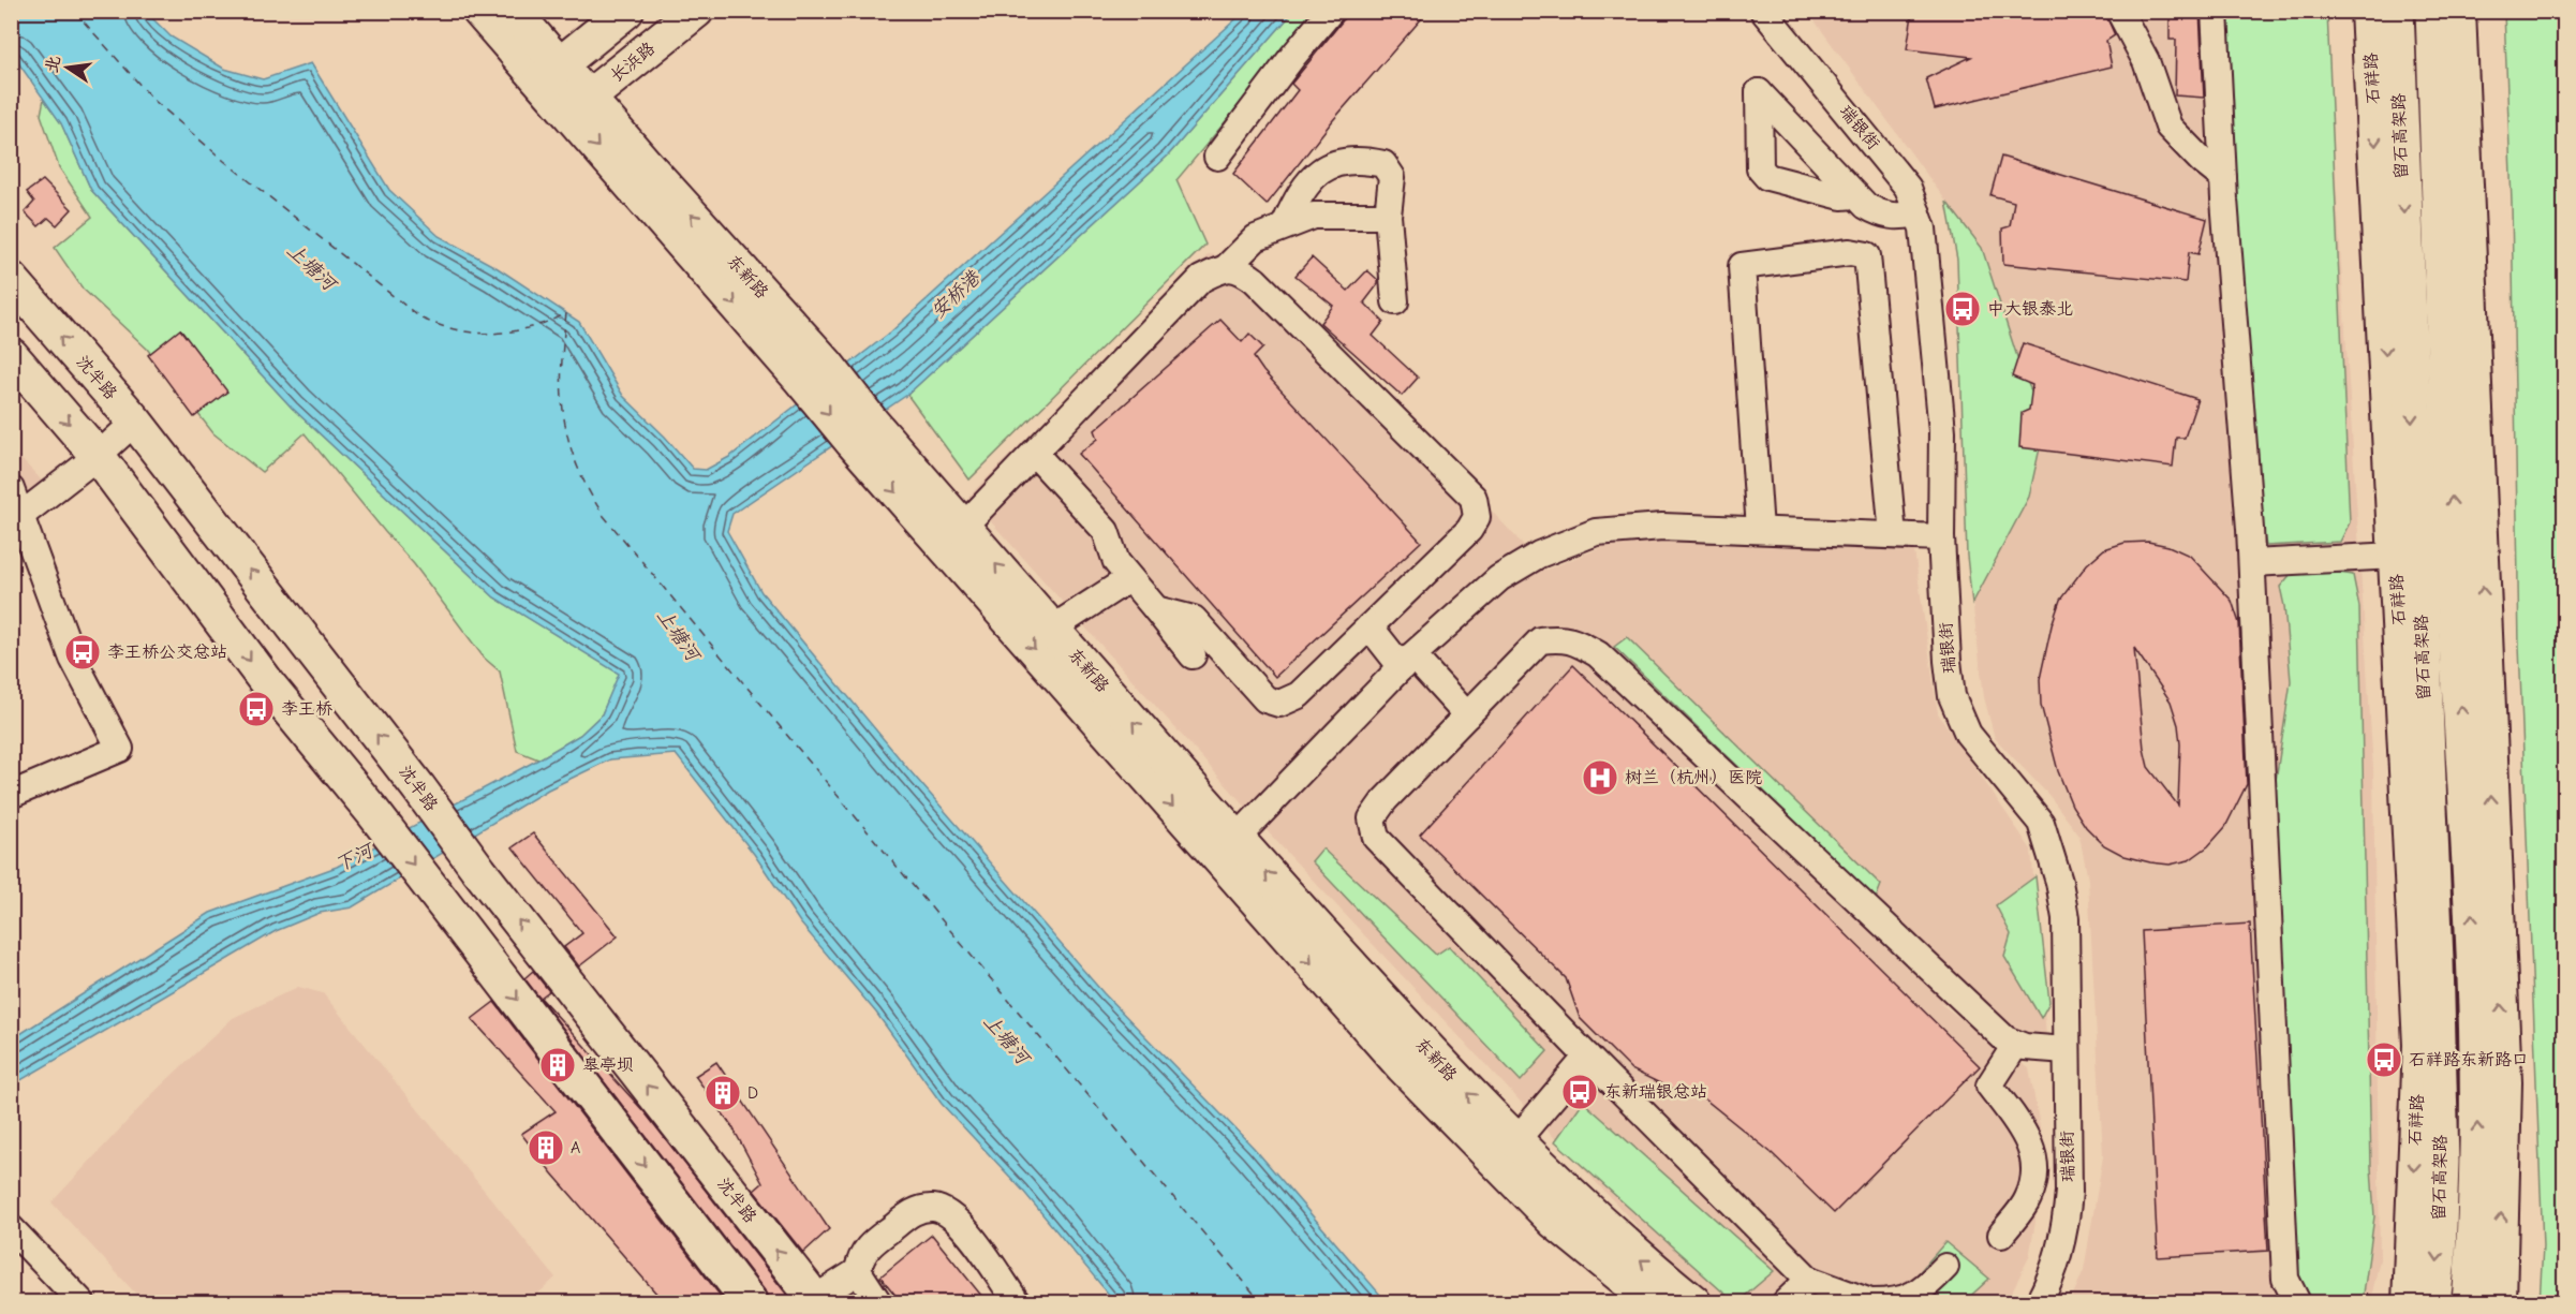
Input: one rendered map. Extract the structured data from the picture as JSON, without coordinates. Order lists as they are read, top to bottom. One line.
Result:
{"streets":{"highway":["留石高架路"],"main road":["长浜路","石祥路","东新路","沈半路"],"street":["瑞银街"]},"crossings":[["长浜路","东新路"]],"water":["上塘河","安桥港","下河"],"places":{"bus stop":["中大银泰北","李王桥公交总站","李王桥","石祥路东新路口","东新瑞银总站"],"hospital":["树兰（杭州）医院"],"building":["皋亭坝","D","A"]},"north":"left"}
